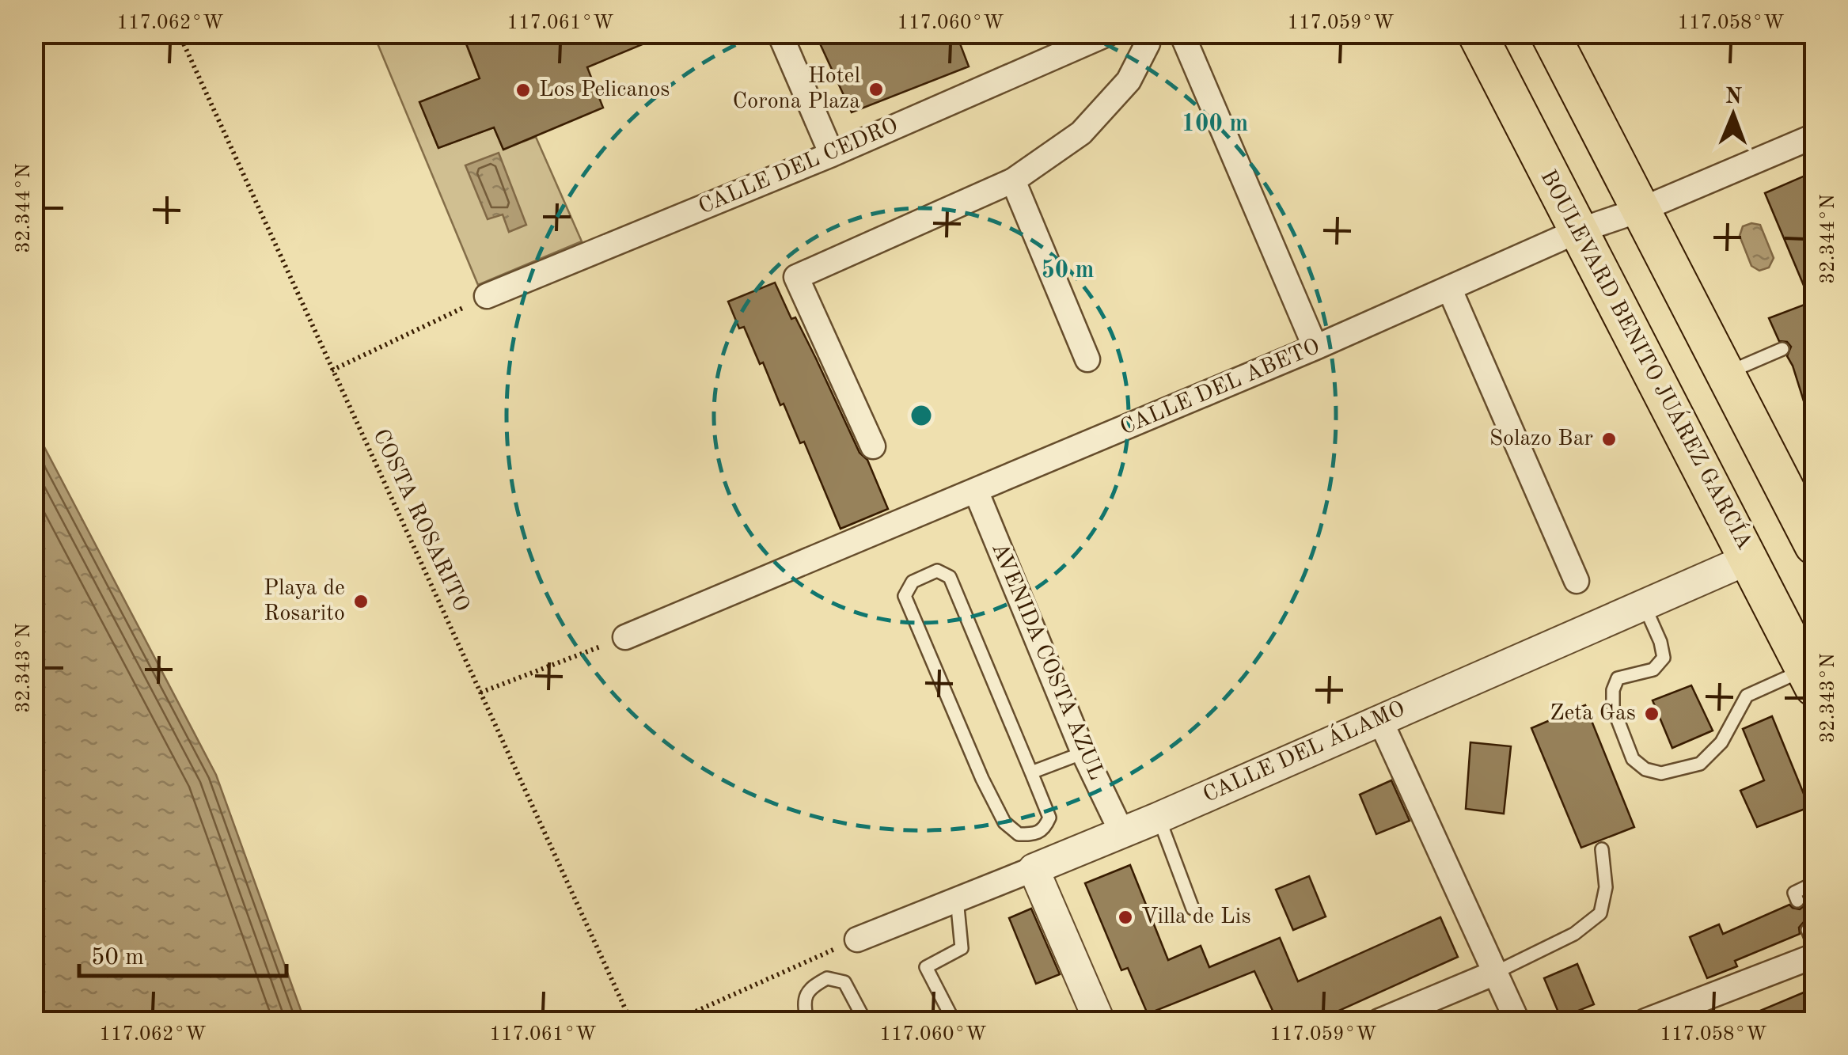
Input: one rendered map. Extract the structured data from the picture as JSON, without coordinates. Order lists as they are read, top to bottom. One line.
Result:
{"streets":{"main road":["BOULEVARD BENITO JUÁREZ GARCÍA"],"street":["CALLE DEL CEDRO","CALLE DEL ABETO","AVENIDA COSTA AZUL","CALLE DEL ÁLAMO"],"path":["COSTA ROSARITO"]},"crossings":[["BOULEVARD BENITO JUÁREZ GARCÍA","CALLE DEL ABETO"],["BOULEVARD BENITO JUÁREZ GARCÍA","CALLE DEL ÁLAMO"],["CALLE DEL ABETO","AVENIDA COSTA AZUL"],["AVENIDA COSTA AZUL","CALLE DEL ÁLAMO"]],"places":["Hotel Corona Plaza","Los Pelicanos","Solazo Bar","Playa de Rosarito","Zeta Gas","Villa de Lis"],"scale_bar":"50 m","north":"top","coordinates":["117.062°W","117.061°W","117.060°W","117.059°W","117.058°W","32.344°N","32.343°N"],"rings":["100 m","50 m"]}
